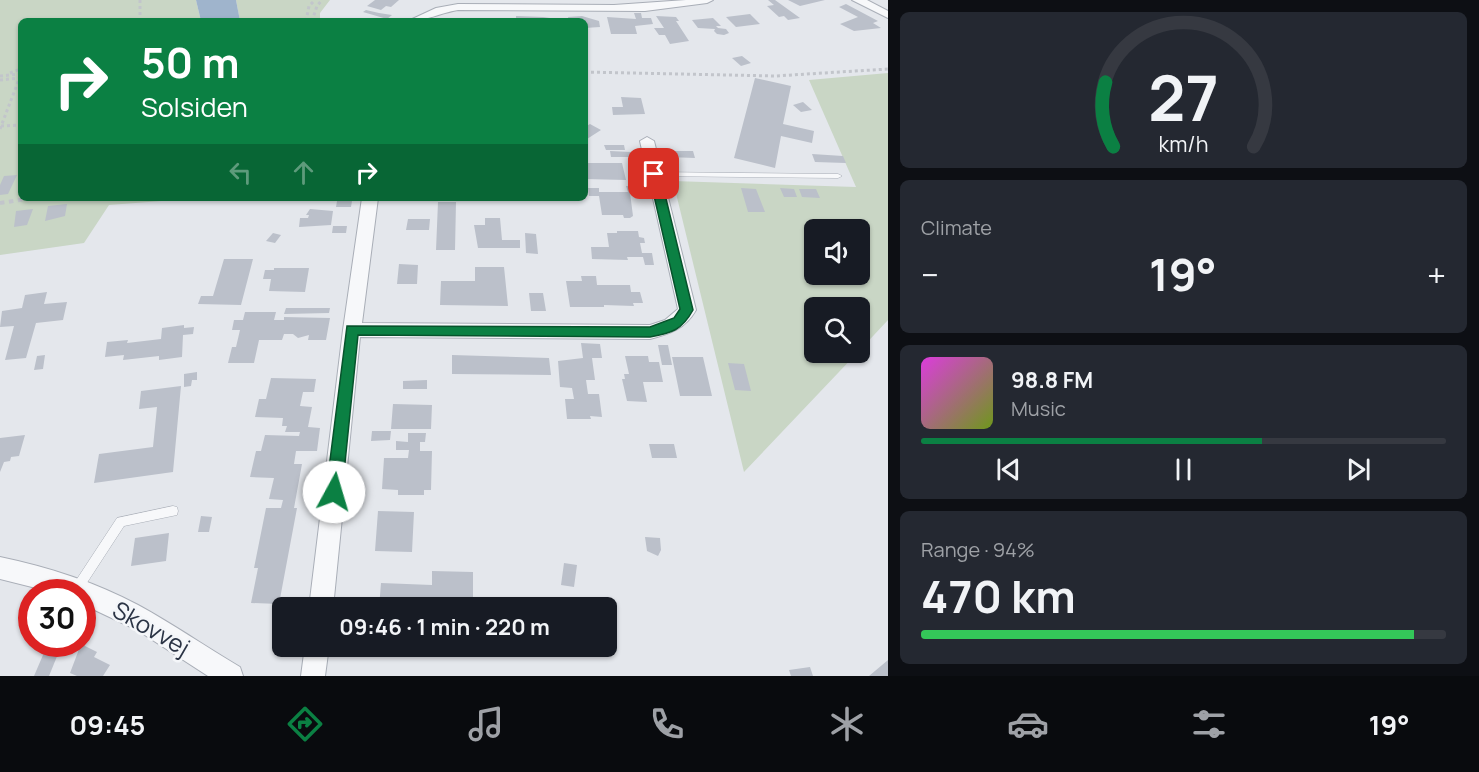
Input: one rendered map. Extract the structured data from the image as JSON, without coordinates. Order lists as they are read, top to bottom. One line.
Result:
{"streets":{"street":["Skovvej"]},"page":{"turn":["50 m","Solsiden"],"tile":["Climate",["Range · 94%","470 km"]],"heat":["−","19°","+"],"song":["98.8 FM","Music"],"limit":"30","trip":"09:46 · 1 min · 220 m","tabs":["09:45","19°"],"gauge":["27","km/h"]}}
